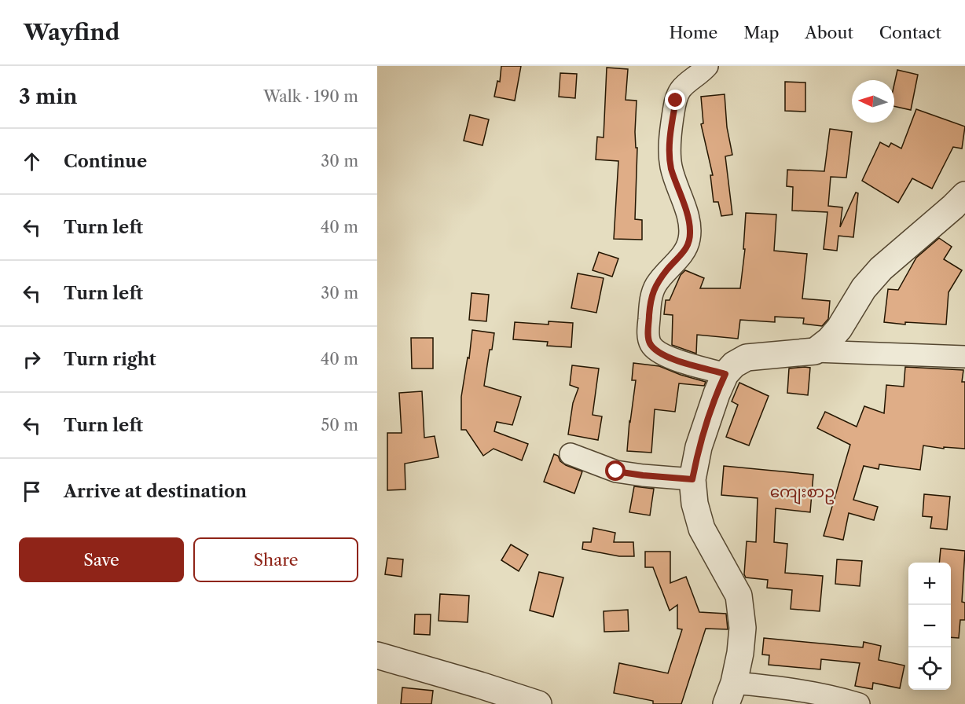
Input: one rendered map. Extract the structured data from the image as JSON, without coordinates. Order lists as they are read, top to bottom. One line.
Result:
{"districts":["ကျေးစာဥ"],"north":"left","page":{"header":"Wayfind","nav":["Home","Map","About","Contact"],"heading":["3 min","Walk · 190 m"],"list":[["Continue","30 m"],["Turn left","40 m"],["Turn left","30 m"],["Turn right","40 m"],["Turn left","50 m"],"Arrive at destination"],"buttons":["Save","Share"],"map_buttons":["+","−"]}}
